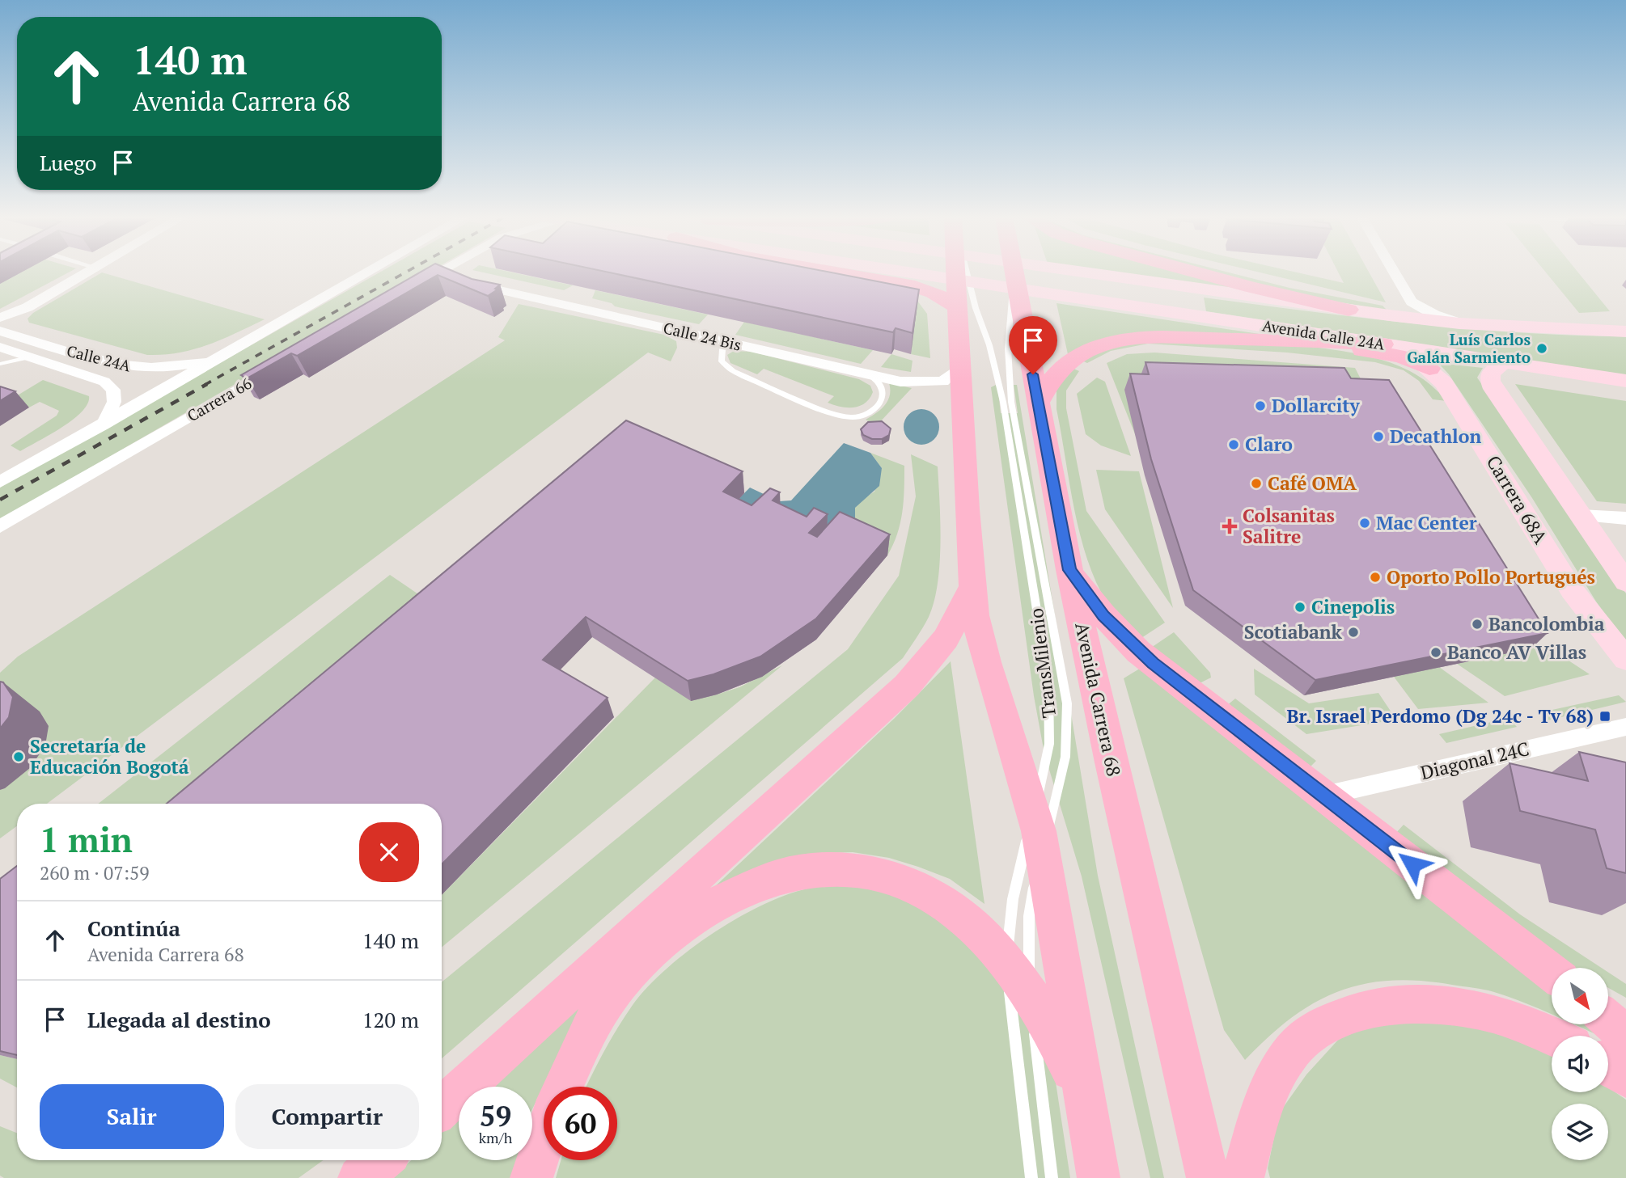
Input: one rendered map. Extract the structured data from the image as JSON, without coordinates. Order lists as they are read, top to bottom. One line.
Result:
{"streets":{"main road":["Avenida Calle 24A","Carrera 68A","Avenida Carrera 68"],"street":["Calle 24 Bis","Calle 24A","Carrera 66","Diagonal 24C"],"lane":["TransMilenio"]},"crossings":[["Avenida Calle 24A","Carrera 68A"],["Calle 24A","Carrera 66"]],"places":{"other":["Luís Carlos Galán Sarmiento","Dollarcity","Decathlon","Claro","Café OMA","Mac Center","Oporto Pollo Portugués","Cinepolis","Bancolombia","Scotiabank","Banco AV Villas","Secretaría de Educación Bogotá"],"health":["Colsanitas Salitre"],"transit":["Br. Israel Perdomo (Dg 24c - Tv 68)"]},"north":"bottom right","page":{"turn":["140 m","Avenida Carrera 68"],"then":"Luego","heading":["1 min","260 m · 07:59"],"list":[{"name":"Continúa","note":"Avenida Carrera 68","value":"140 m"},{"name":"Llegada al destino","value":"120 m"}],"buttons":["Salir","Compartir"],"speed":"59 km/h","limit":"60"}}
